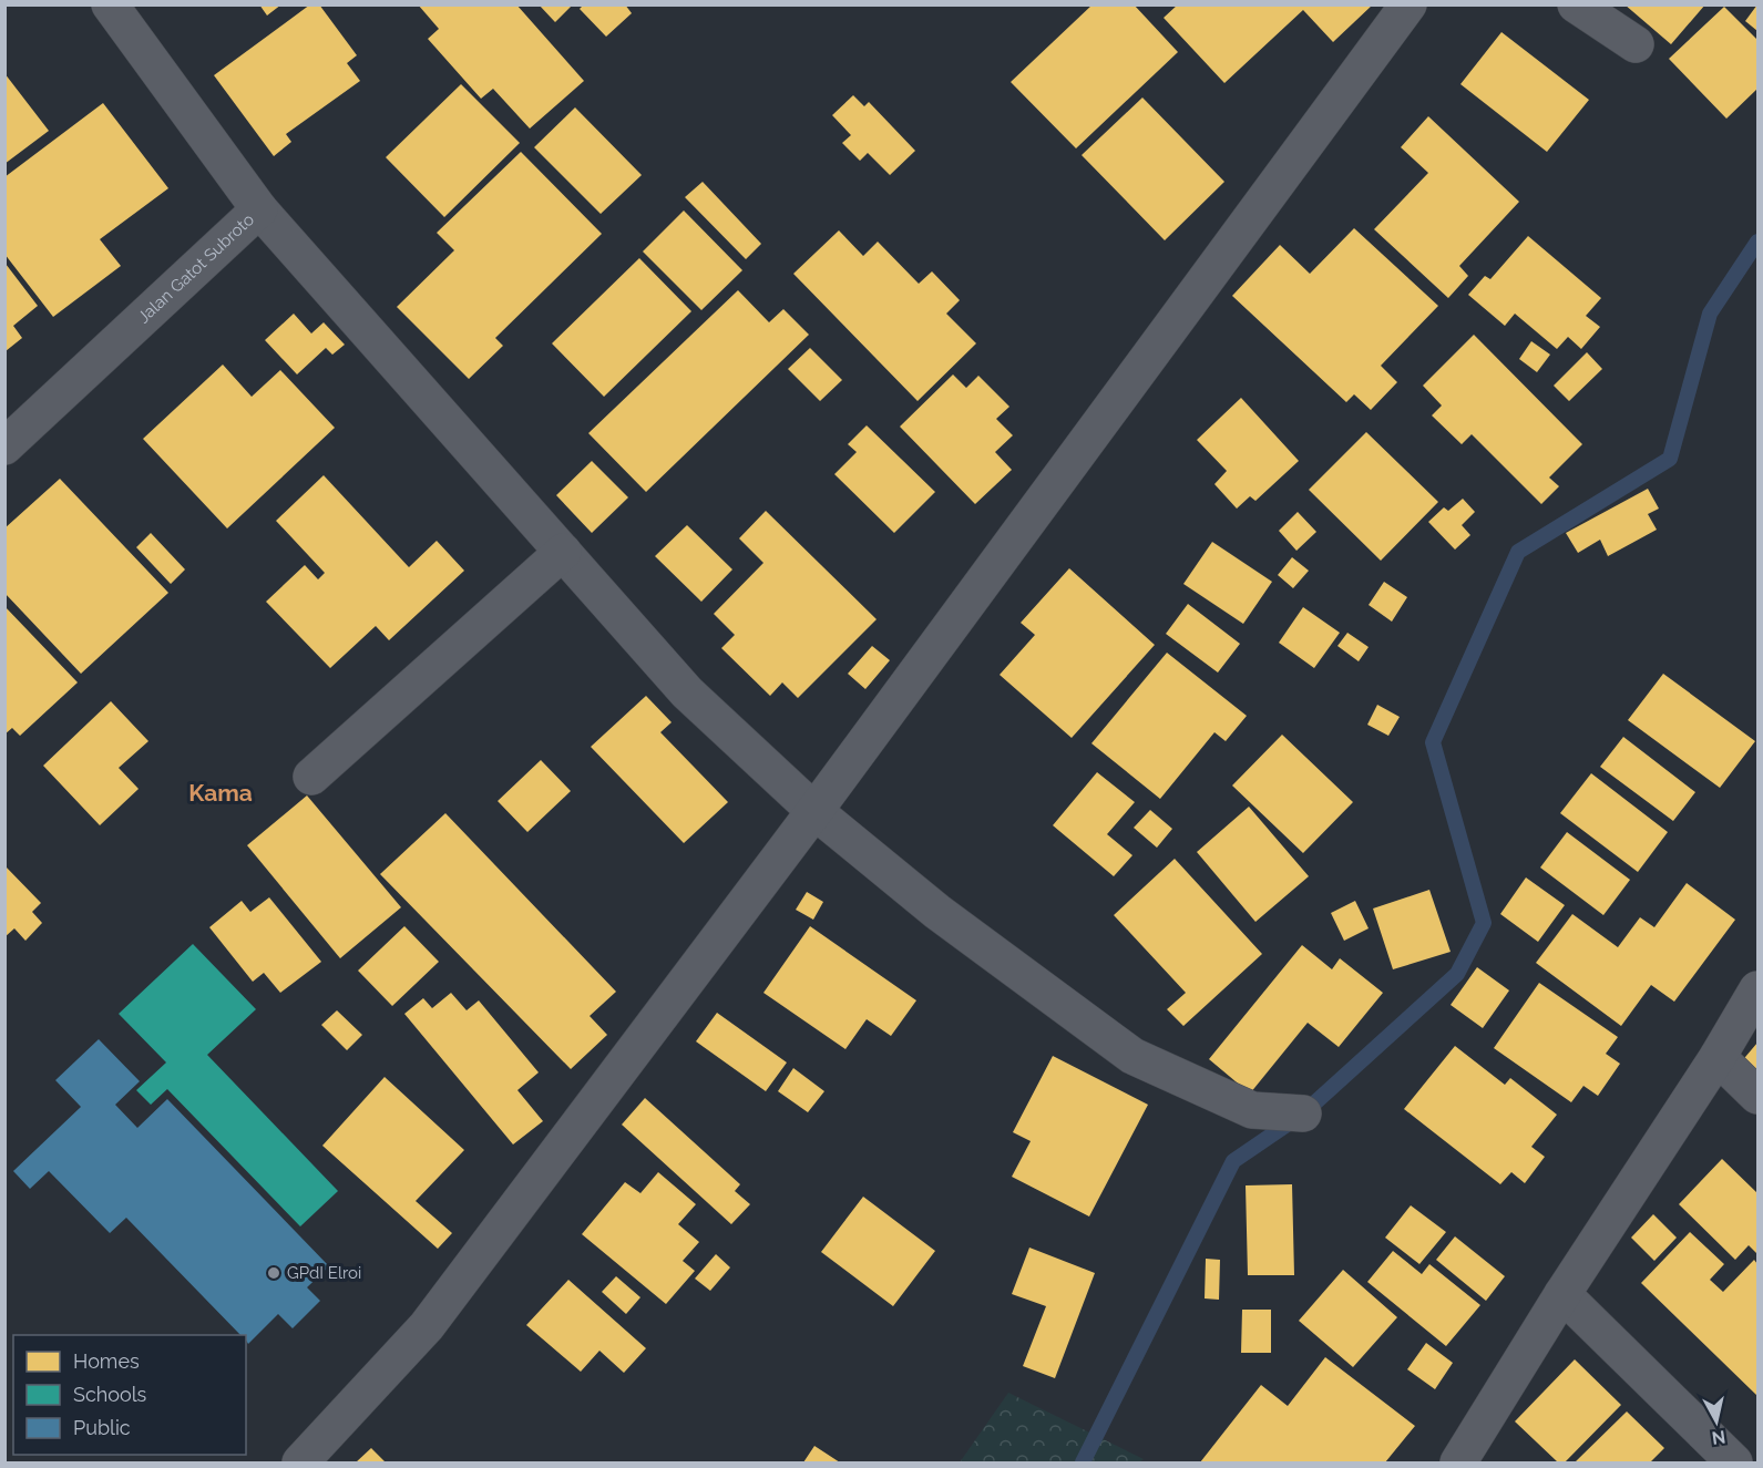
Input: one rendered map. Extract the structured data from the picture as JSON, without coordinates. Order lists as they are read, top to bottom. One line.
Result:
{"streets":{"street":["Jalan Gatot Subroto"]},"districts":["Kama"],"places":["GPdI Elroi"],"legend":["Homes","Schools","Public"],"north":"bottom"}
